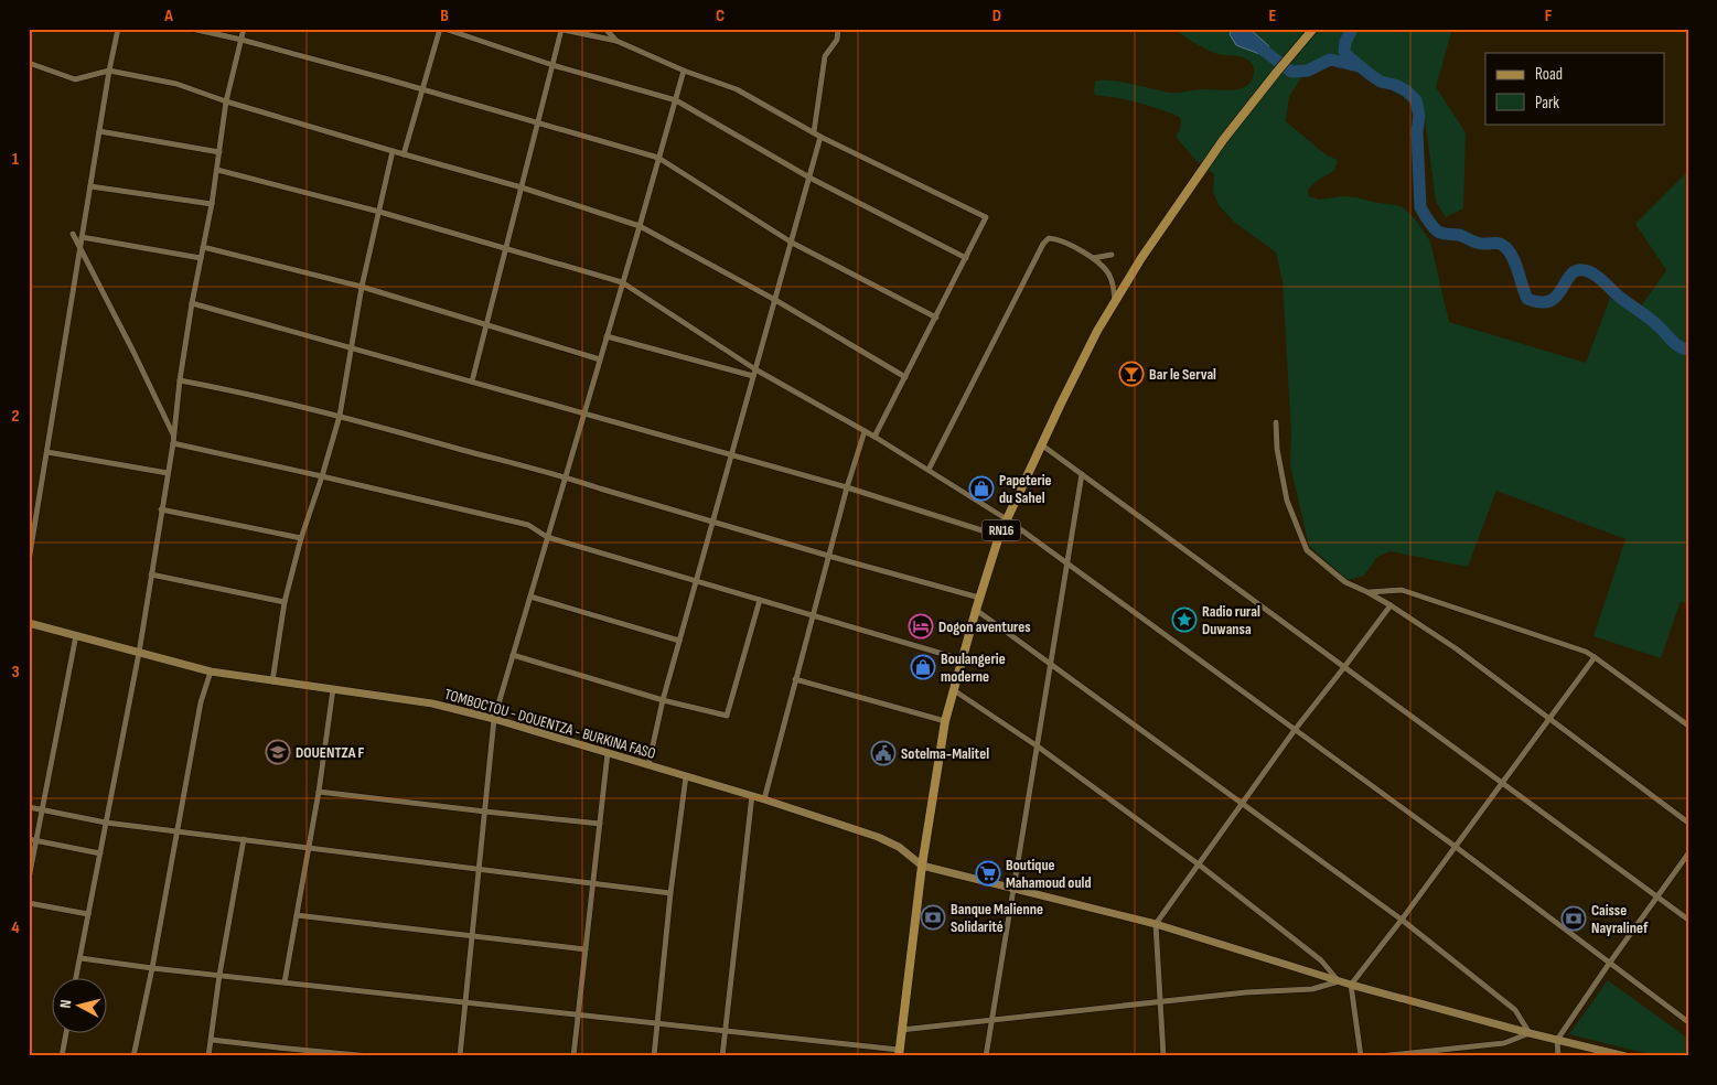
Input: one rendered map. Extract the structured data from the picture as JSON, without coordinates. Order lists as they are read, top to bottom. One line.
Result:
{"streets":{"main road":["RN16","TOMBOCTOU - DOUENTZA - BURKINA FASO"]},"crossings":[["RN16","TOMBOCTOU - DOUENTZA - BURKINA FASO"]],"places":{"bar":["Bar le Serval"],"shop":["Papeterie du Sahel","Boulangerie moderne"],"place":["Radio rural Duwansa"],"hotel":["Dogon aventures"],"school or university":["DOUENTZA F"],"public building":["Sotelma-Malitel"],"supermarket":["Boutique Mahamoud ould"],"bank":["Banque Malienne Solidarité","Caisse Nayralinef"]},"legend":["Road","Park"],"north":"left","grid":{"columns":["A","B","C","D","E","F"],"rows":["1","2","3","4"]}}
